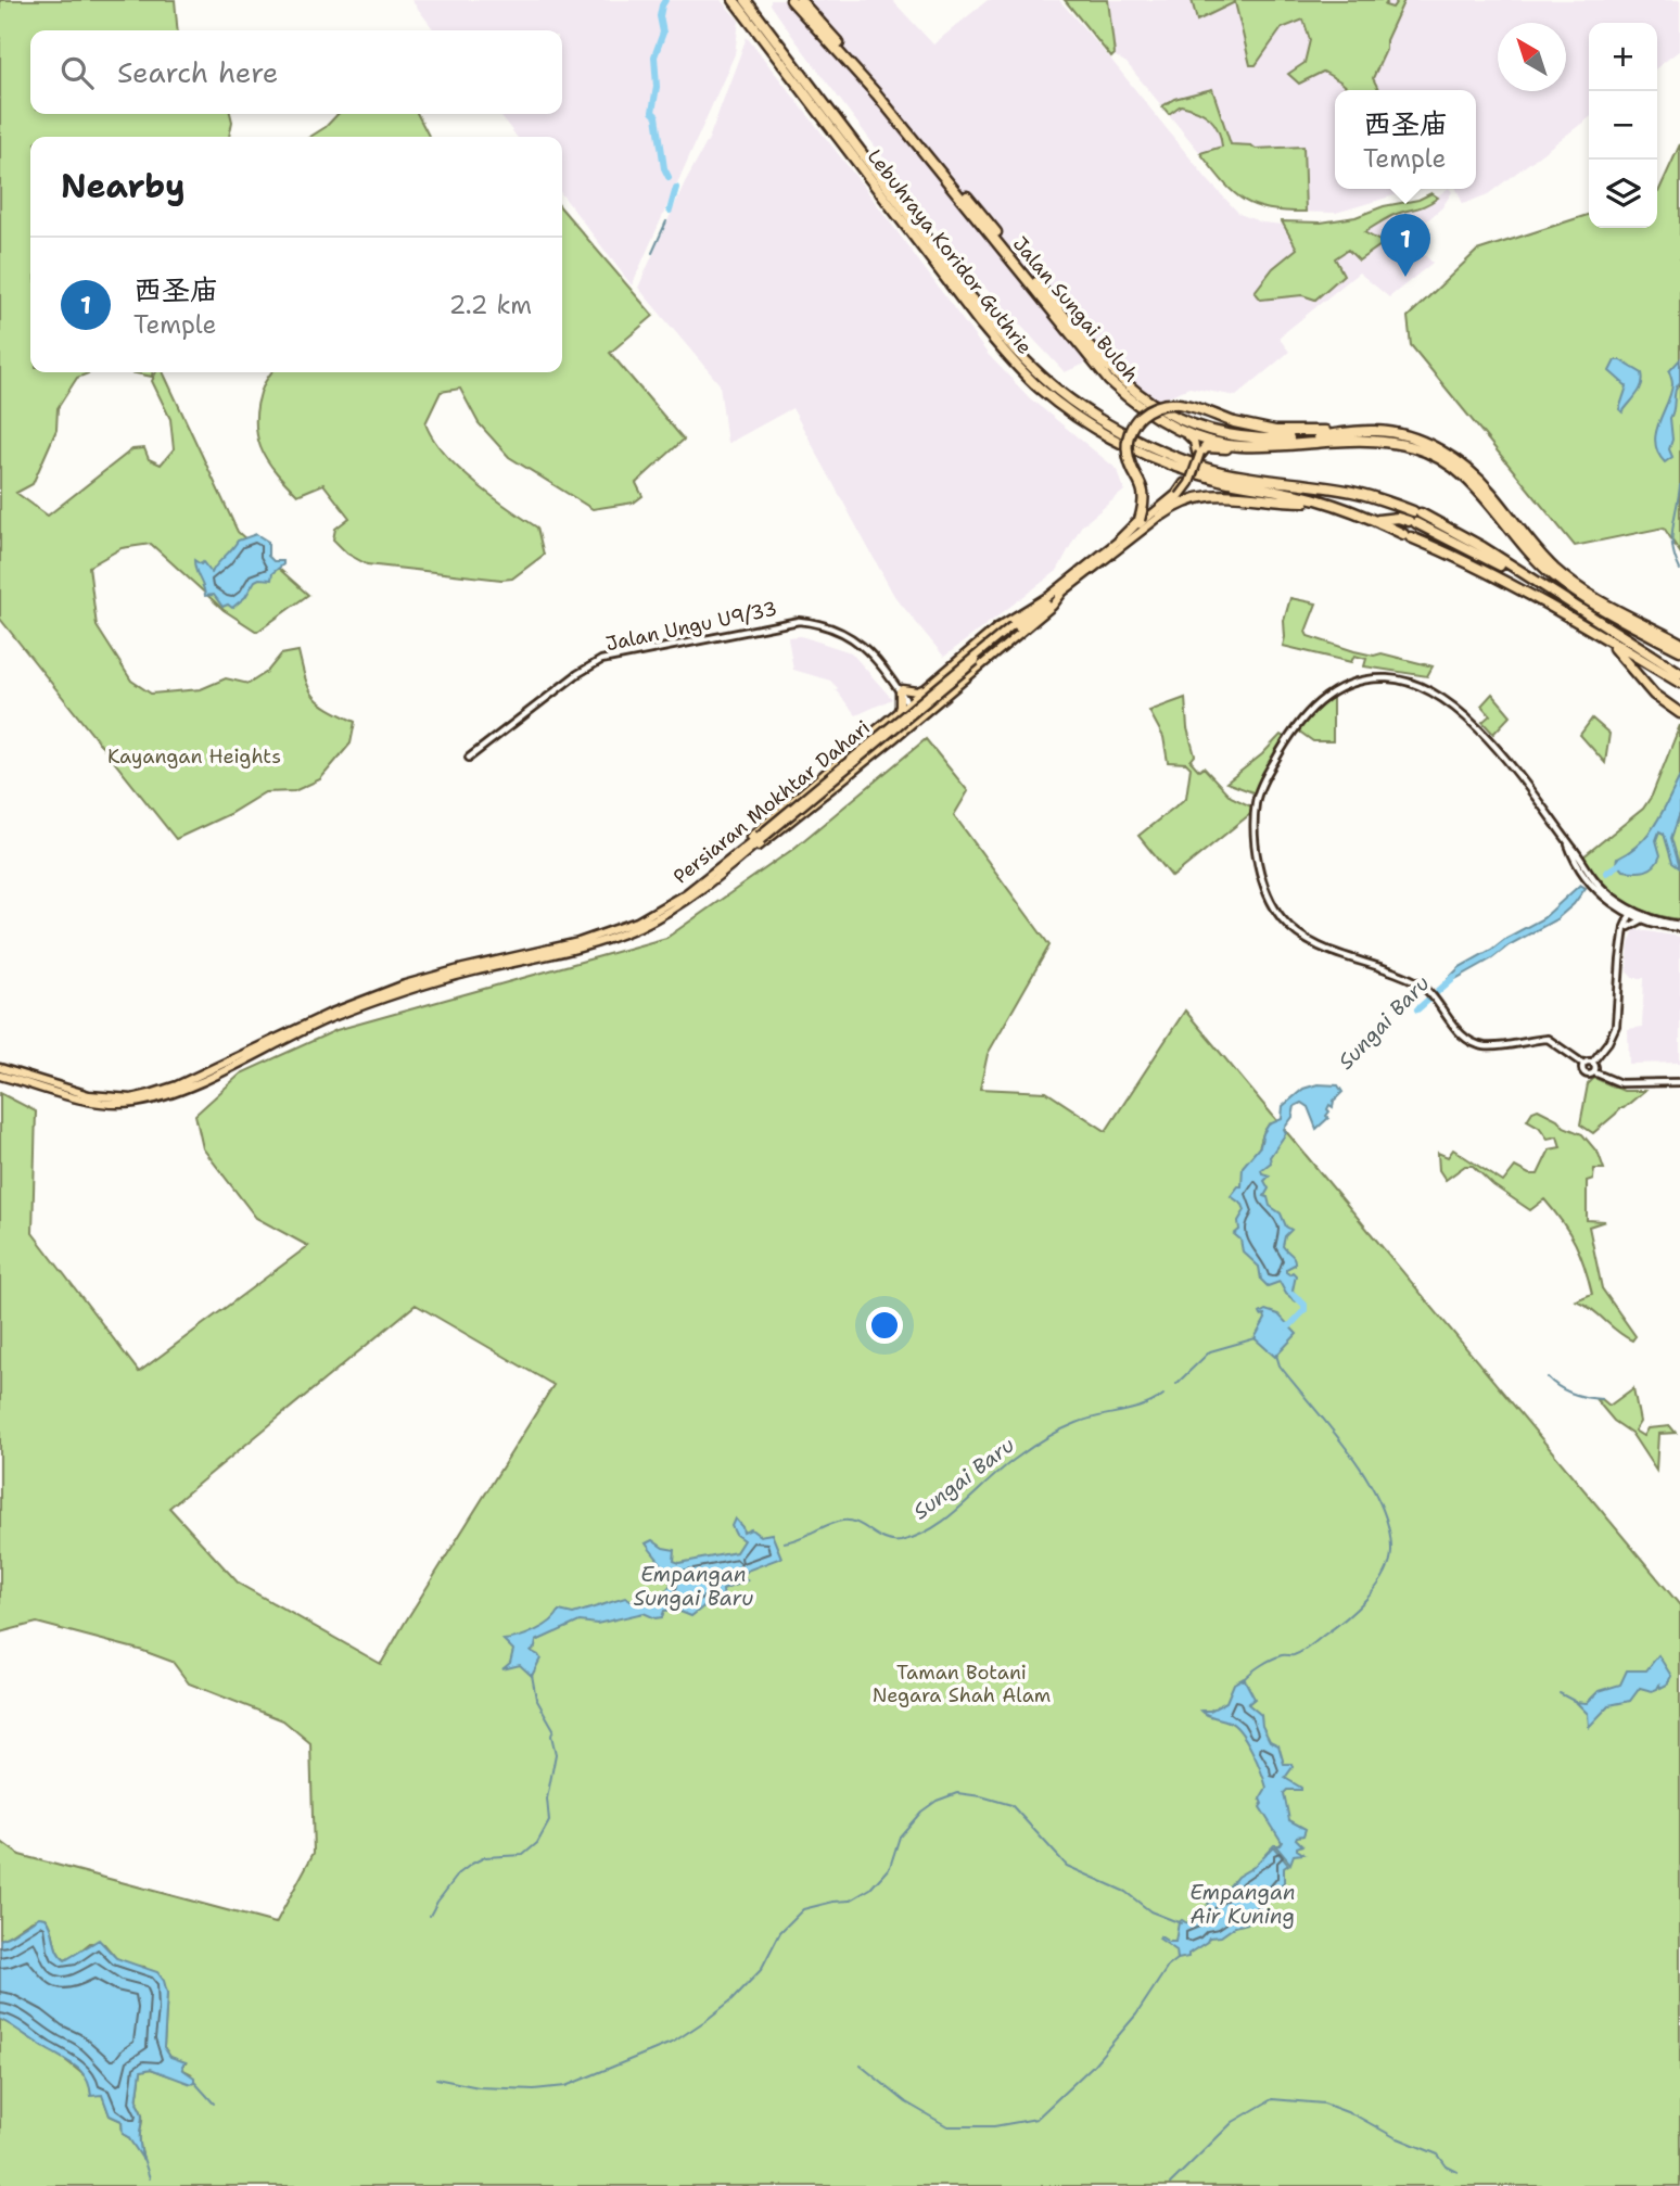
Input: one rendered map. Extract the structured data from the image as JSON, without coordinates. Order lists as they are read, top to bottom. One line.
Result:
{"streets":{"highway":["Lebuhraya Koridor Guthrie","Jalan Sungai Buloh"],"main road":["Persiaran Mokhtar Dahari"],"street":["Jalan Ungu U9/33"]},"crossings":[["Jalan Sungai Buloh","Persiaran Mokhtar Dahari"]],"water":["Sungai Baru","Empangan Sungai Baru","Empangan Air Kuning"],"parks":["Kayangan Heights","Taman Botani Negara Shah Alam"],"north":"top left","page":{"map_buttons":["+","−"],"search":"Search here","popup":["西圣庙","Temple"],"heading":"Nearby","pins":"1","list":[{"mark":"1","name":"西圣庙","note":"Temple","value":"2.2 km"}]}}
